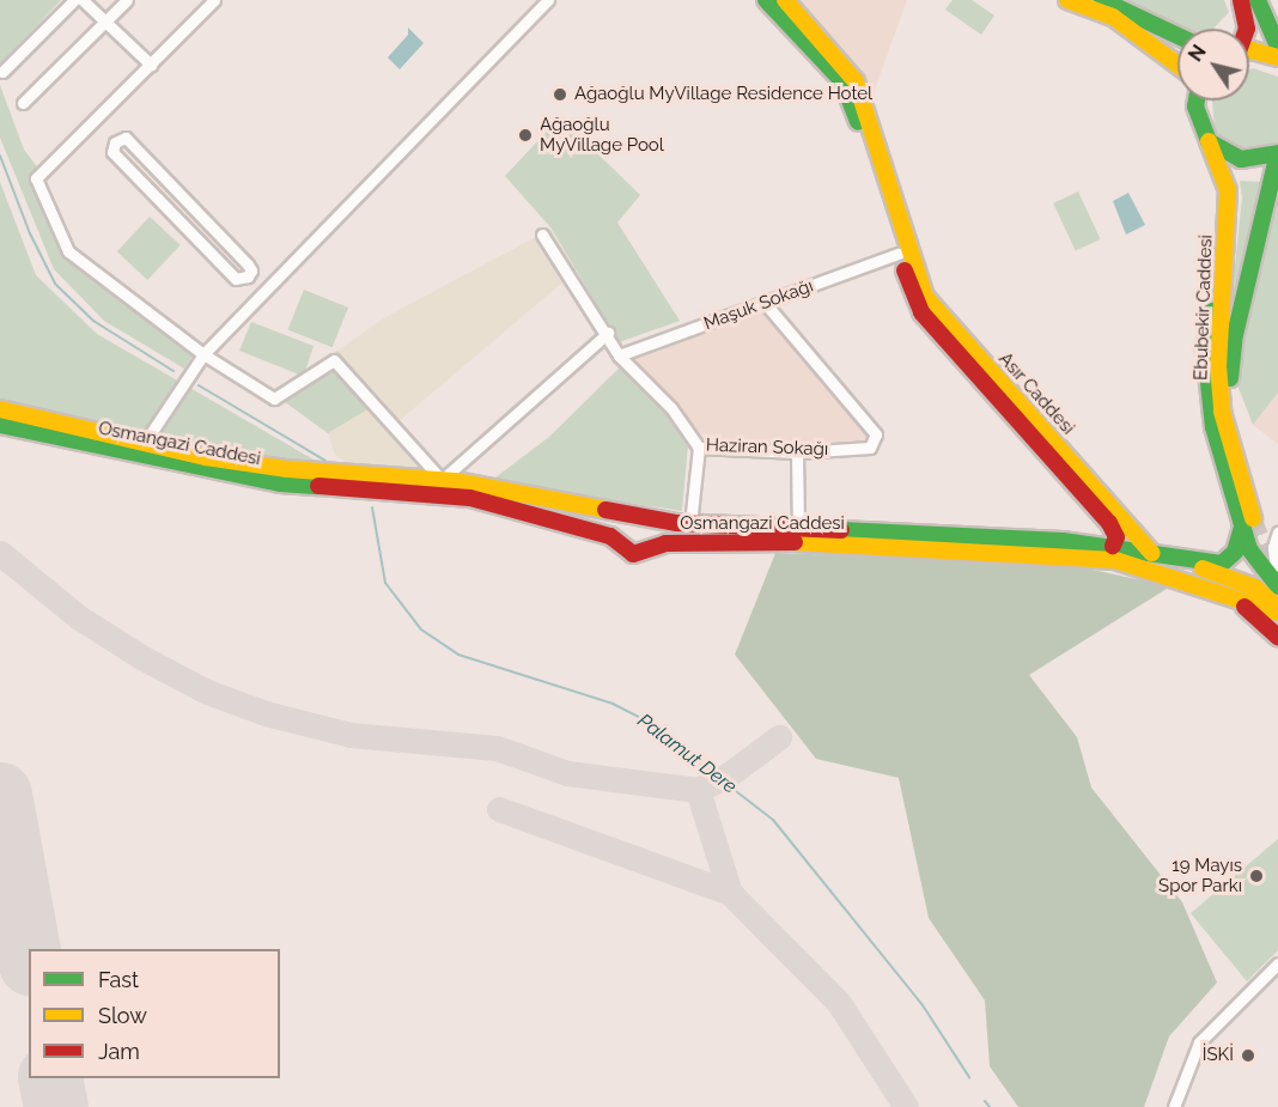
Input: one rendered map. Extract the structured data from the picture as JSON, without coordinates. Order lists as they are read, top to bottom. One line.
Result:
{"streets":{"main road":["Ebubekir Caddesi","Asır Caddesi","Osmangazi Caddesi"],"street":["Maşuk Sokağı","Haziran Sokağı"]},"crossings":[["Maşuk Sokağı","Asır Caddesi"],["Maşuk Sokağı","Haziran Sokağı"],["Asır Caddesi","Osmangazi Caddesi"]],"water":["Palamut Dere"],"places":["Ağaoğlu MyVillage Residence Hotel","Ağaoğlu MyVillage Pool","19 Mayıs Spor Parkı","İSKİ"],"legend":["Fast","Slow","Jam"],"north":"top left"}
